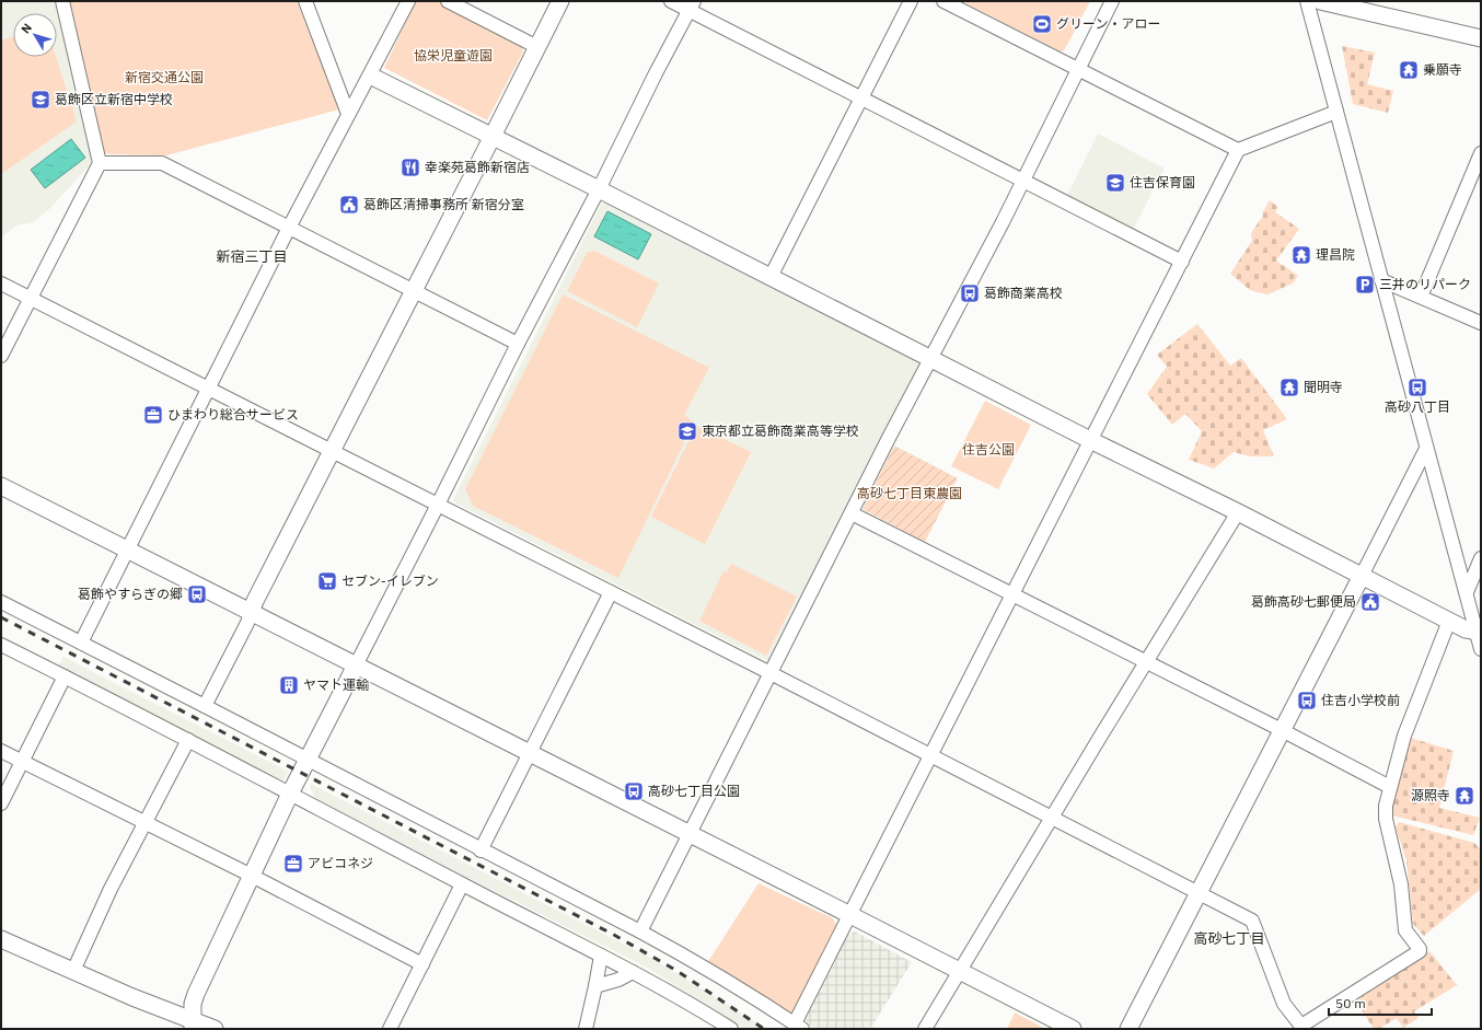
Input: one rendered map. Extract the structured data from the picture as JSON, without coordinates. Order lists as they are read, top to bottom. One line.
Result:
{"districts":["新宿三丁目","高砂七丁目"],"parks":["協栄児童遊園","新宿交通公園","住吉公園","高砂七丁目東農園"],"places":{"sports":["グリーン・アロー"],"temple":["乗願寺","理昌院","聞明寺","源照寺"],"school or university":["葛飾区立新宿中学校","住吉保育園","東京都立葛飾商業高等学校"],"restaurant":["幸楽苑葛飾新宿店"],"public building":["葛飾区清掃事務所 新宿分室","葛飾高砂七郵便局"],"parking":["三井のリパーク"],"bus stop":["葛飾商業高校","高砂八丁目","葛飾やすらぎの郷","住吉小学校前","高砂七丁目公園"],"office":["ひまわり総合サービス","アビコネジ"],"supermarket":["セブン-イレブン"],"building":["ヤマト運輸"]},"scale_bar":"50 m","north":"top left"}
